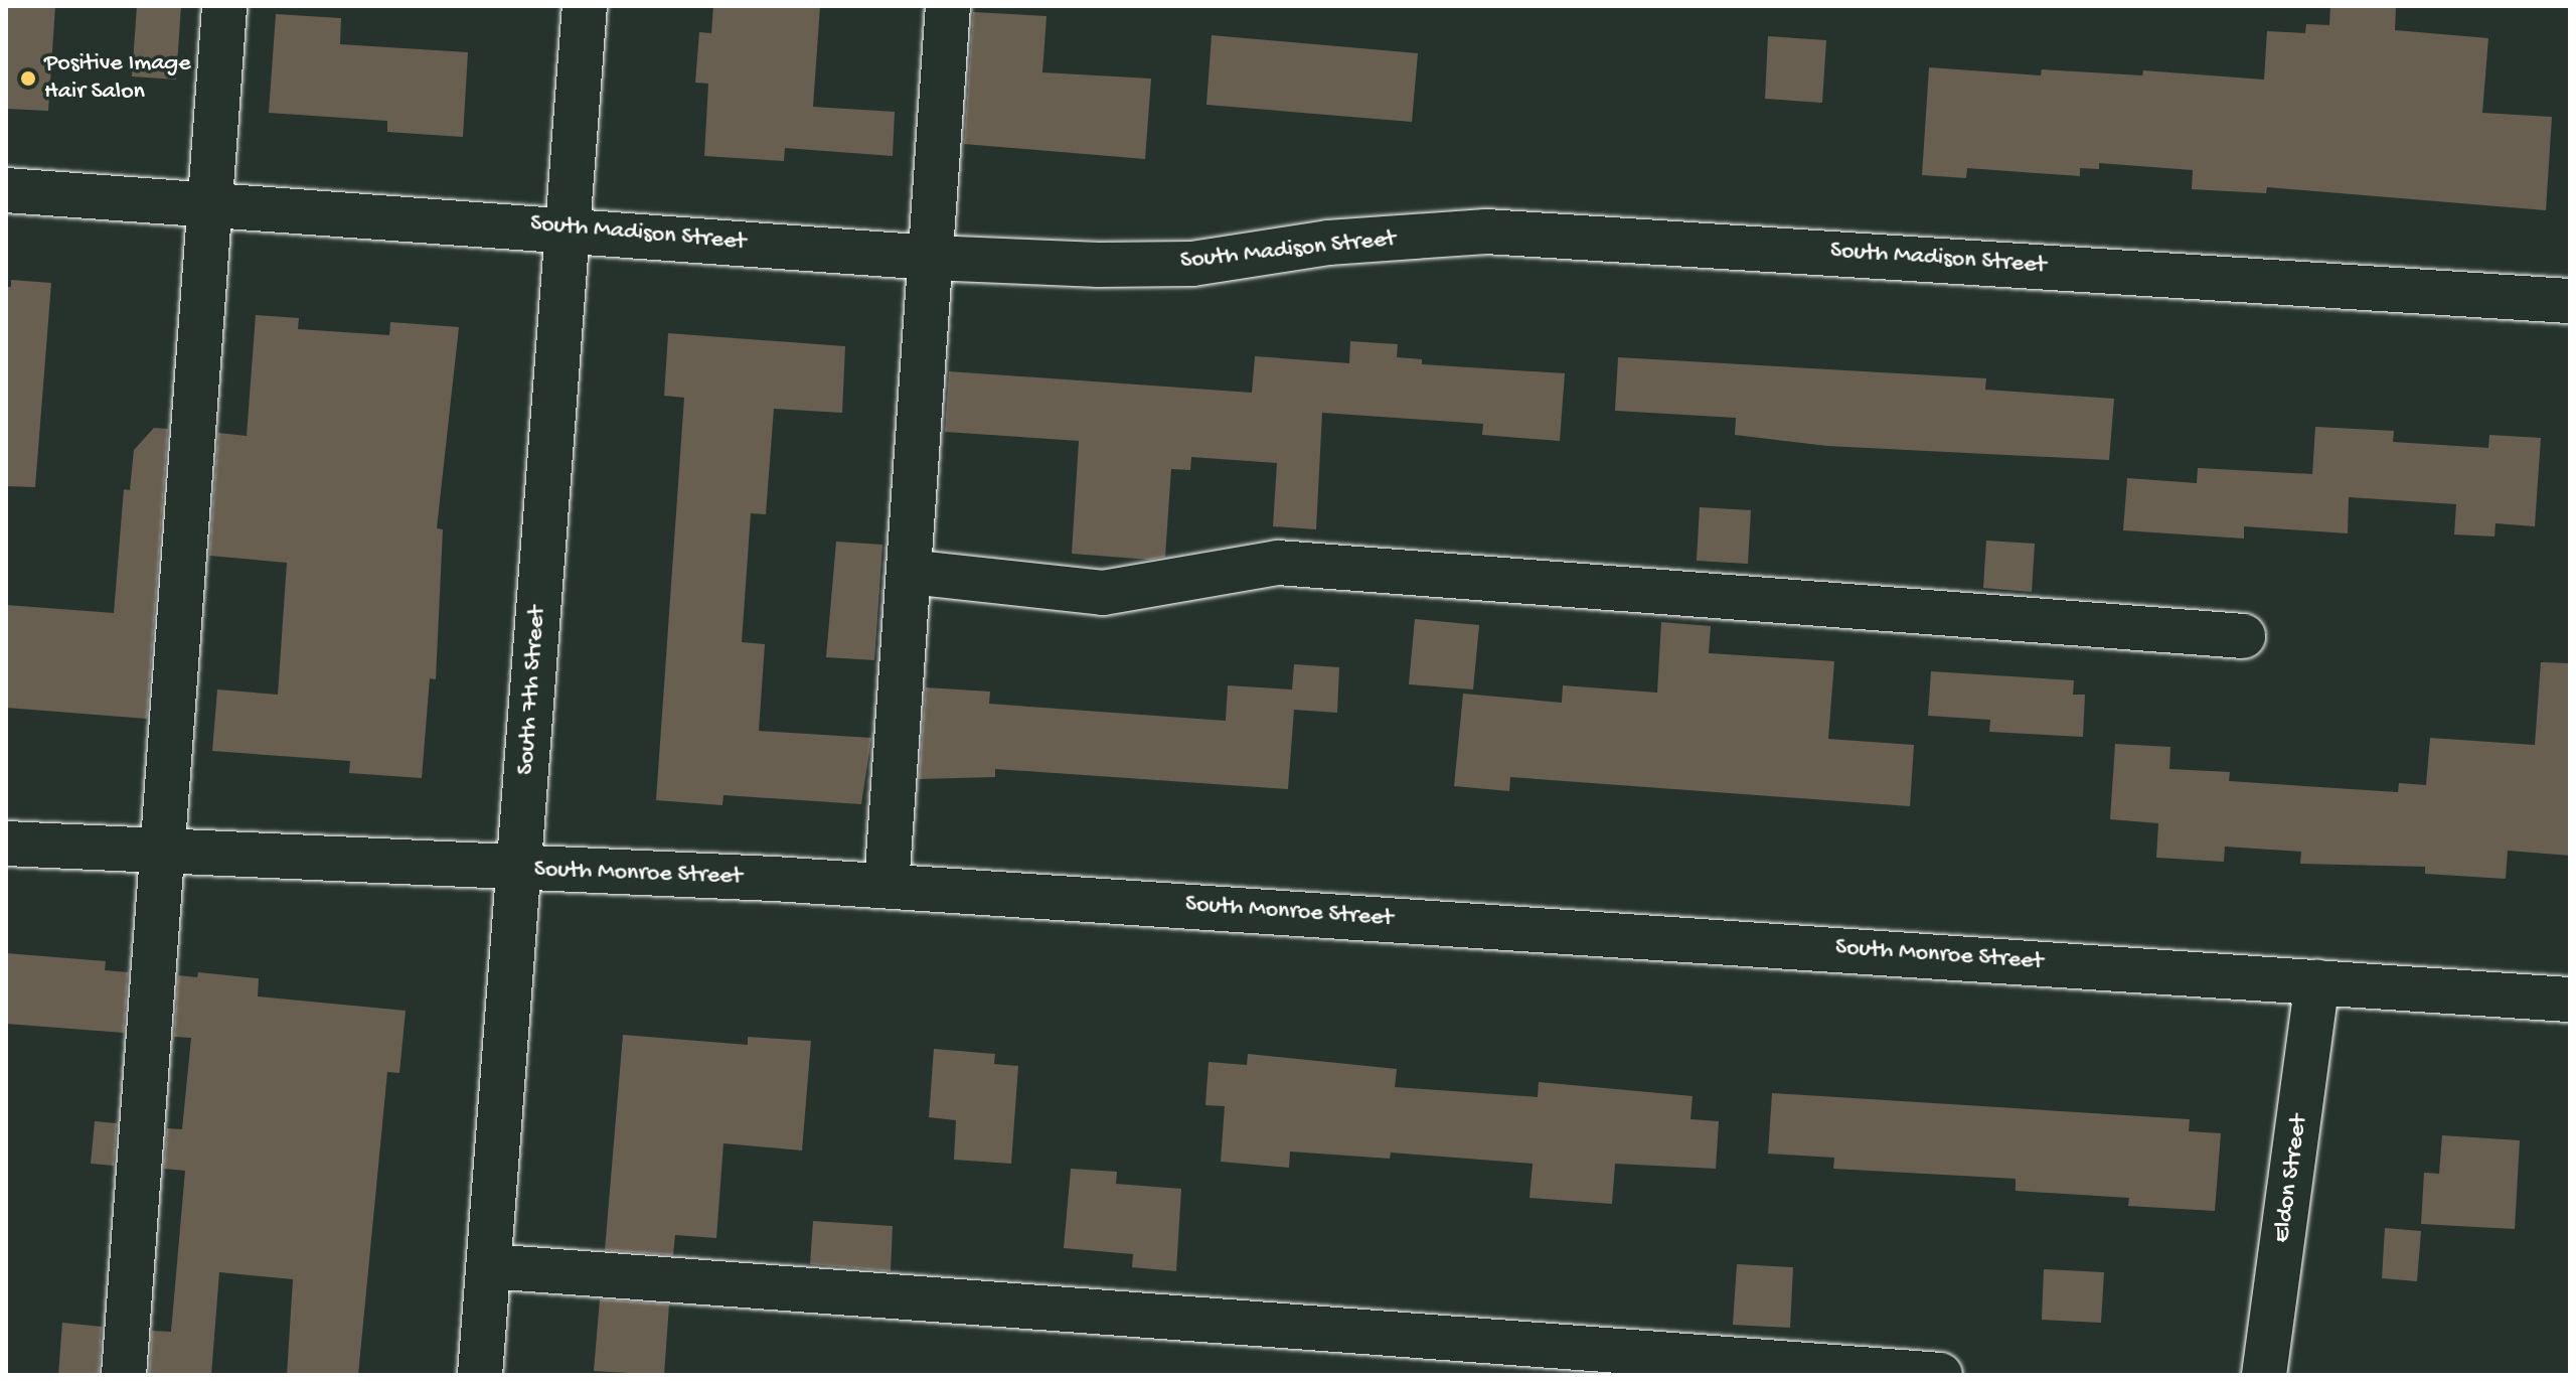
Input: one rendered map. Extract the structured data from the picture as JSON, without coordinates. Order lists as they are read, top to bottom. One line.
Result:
{"streets":{"street":["South Madison Street","South 7th Street","South Monroe Street","Eldon Street"]},"crossings":[["South Madison Street","South 7th Street"],["South 7th Street","South Monroe Street"],["South Monroe Street","Eldon Street"]],"places":["Positive Image Hair Salon"]}
